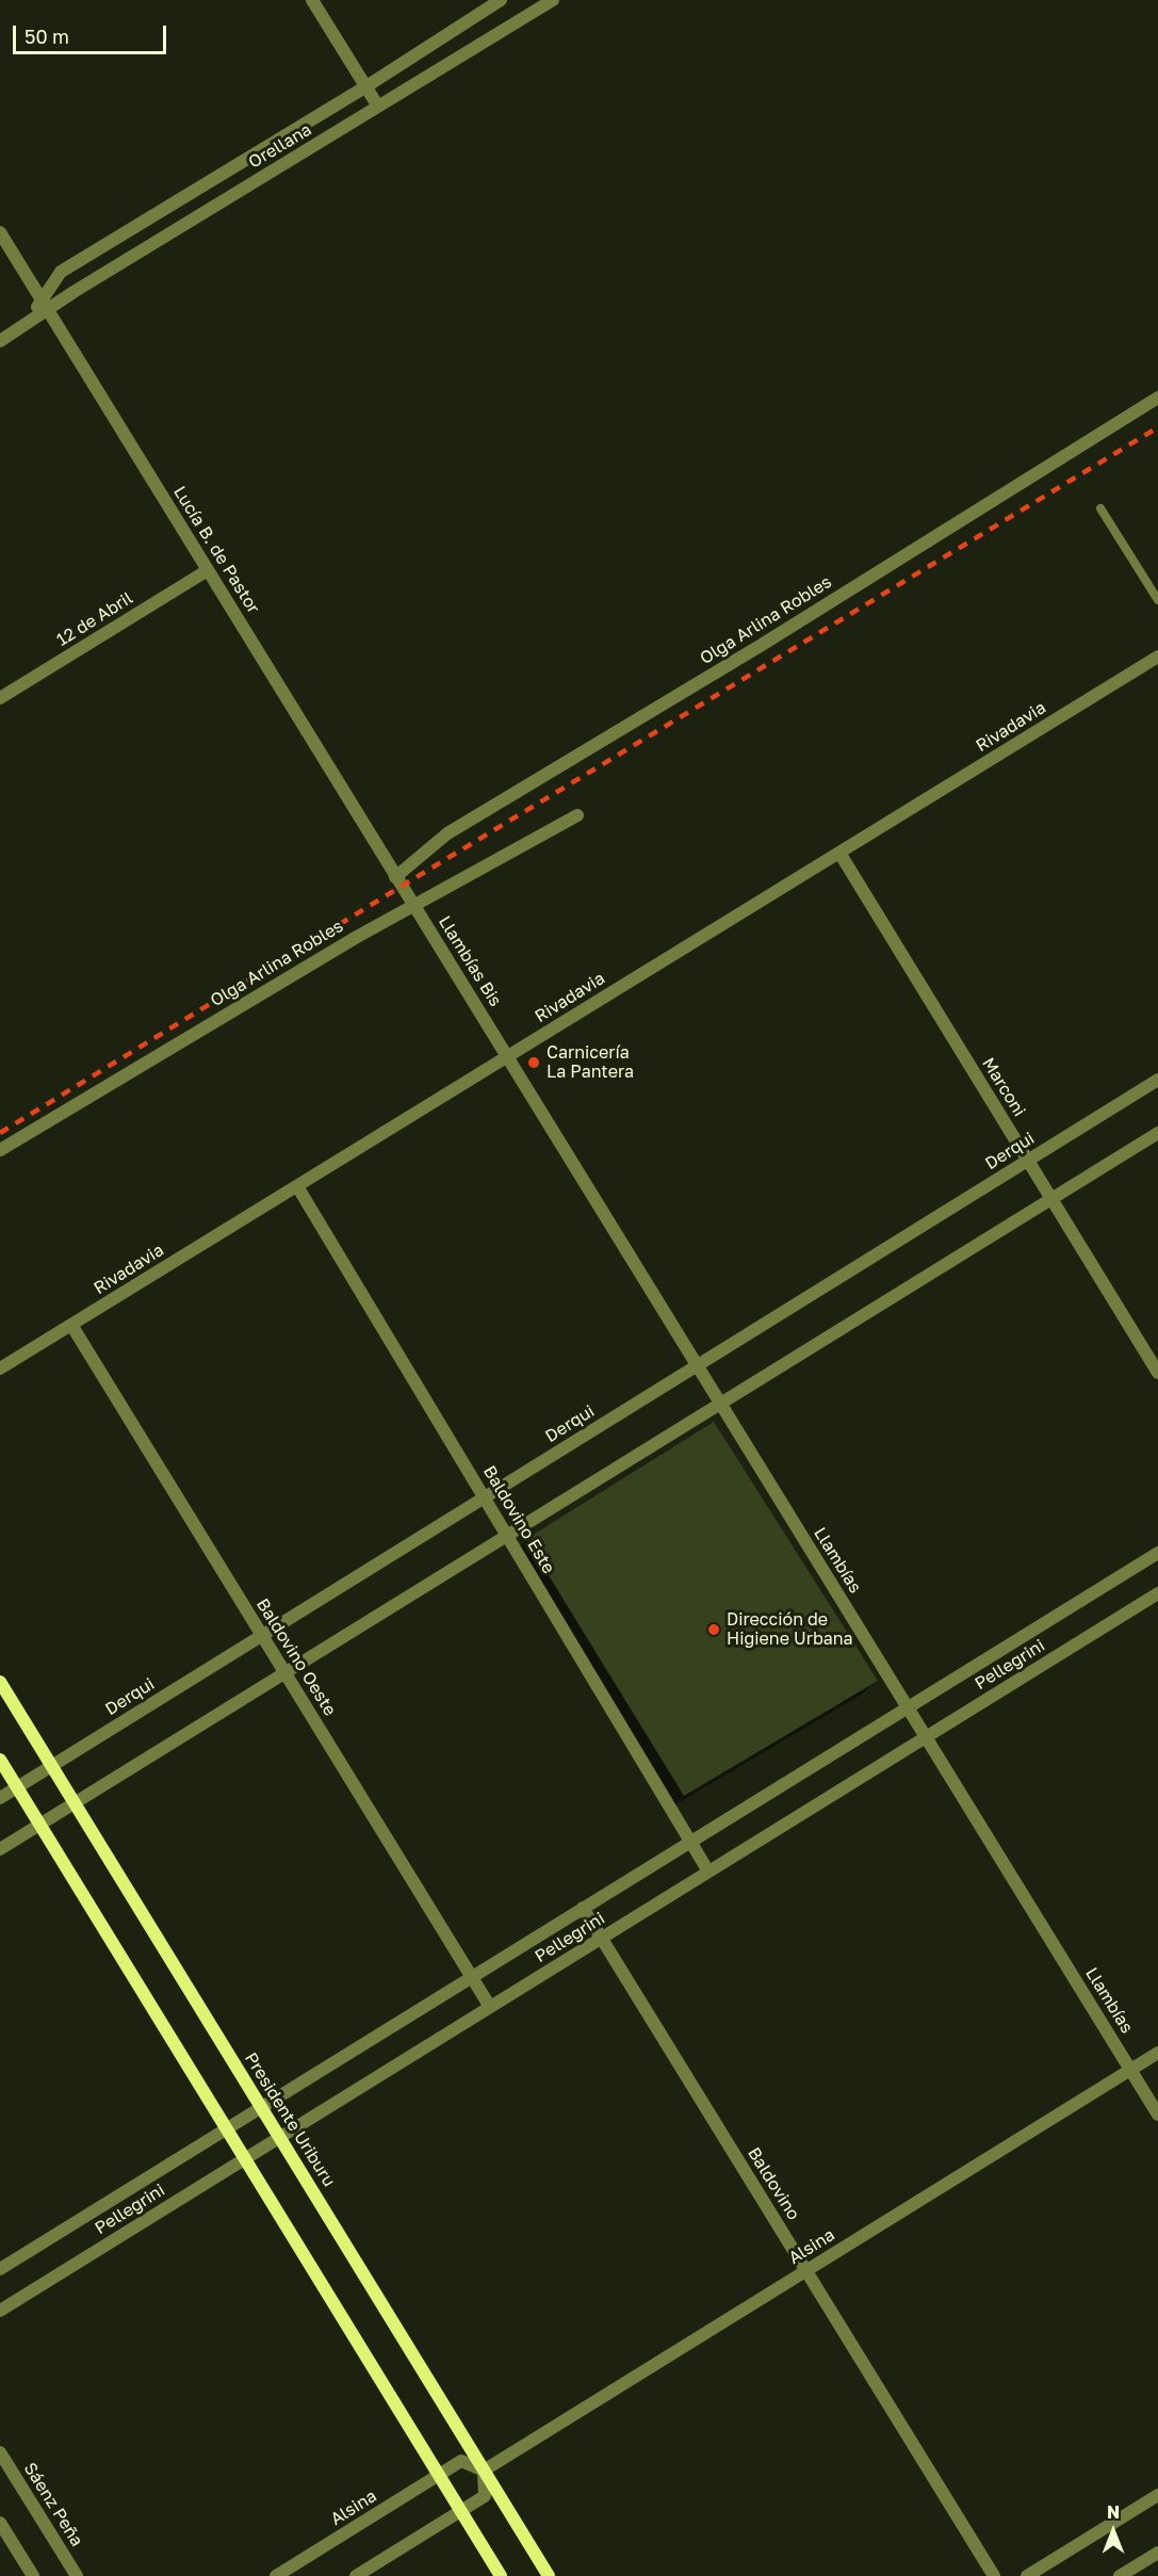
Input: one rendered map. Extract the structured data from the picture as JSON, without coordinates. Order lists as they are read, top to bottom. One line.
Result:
{"streets":{"street":["Orellana","Lucía B. de Pastor","12 de Abril","Olga Arlina Robles","Rivadavia","Llambías Bis","Marconi","Derqui","Baldovino Este","Llambías","Baldovino Oeste","Pellegrini","Presidente Uriburu","Baldovino","Alsina","Sáenz Peña"]},"crossings":[["Orellana","Lucía B. de Pastor"],["Lucía B. de Pastor","12 de Abril"],["Lucía B. de Pastor","Olga Arlina Robles"],["Lucía B. de Pastor","Llambías Bis"],["Olga Arlina Robles","Llambías Bis"],["Rivadavia","Llambías Bis"],["Rivadavia","Marconi"],["Rivadavia","Baldovino Este"],["Rivadavia","Llambías"],["Rivadavia","Baldovino Oeste"],["Llambías Bis","Llambías"],["Marconi","Derqui"],["Derqui","Baldovino Este"],["Derqui","Llambías"],["Derqui","Baldovino Oeste"],["Derqui","Presidente Uriburu"],["Baldovino Este","Pellegrini"],["Llambías","Pellegrini"],["Llambías","Alsina"],["Baldovino Oeste","Pellegrini"],["Pellegrini","Presidente Uriburu"],["Pellegrini","Baldovino"],["Presidente Uriburu","Alsina"],["Baldovino","Alsina"]],"places":["Carnicería La Pantera","Dirección de Higiene Urbana"],"scale_bar":"50 m","north":"top"}
